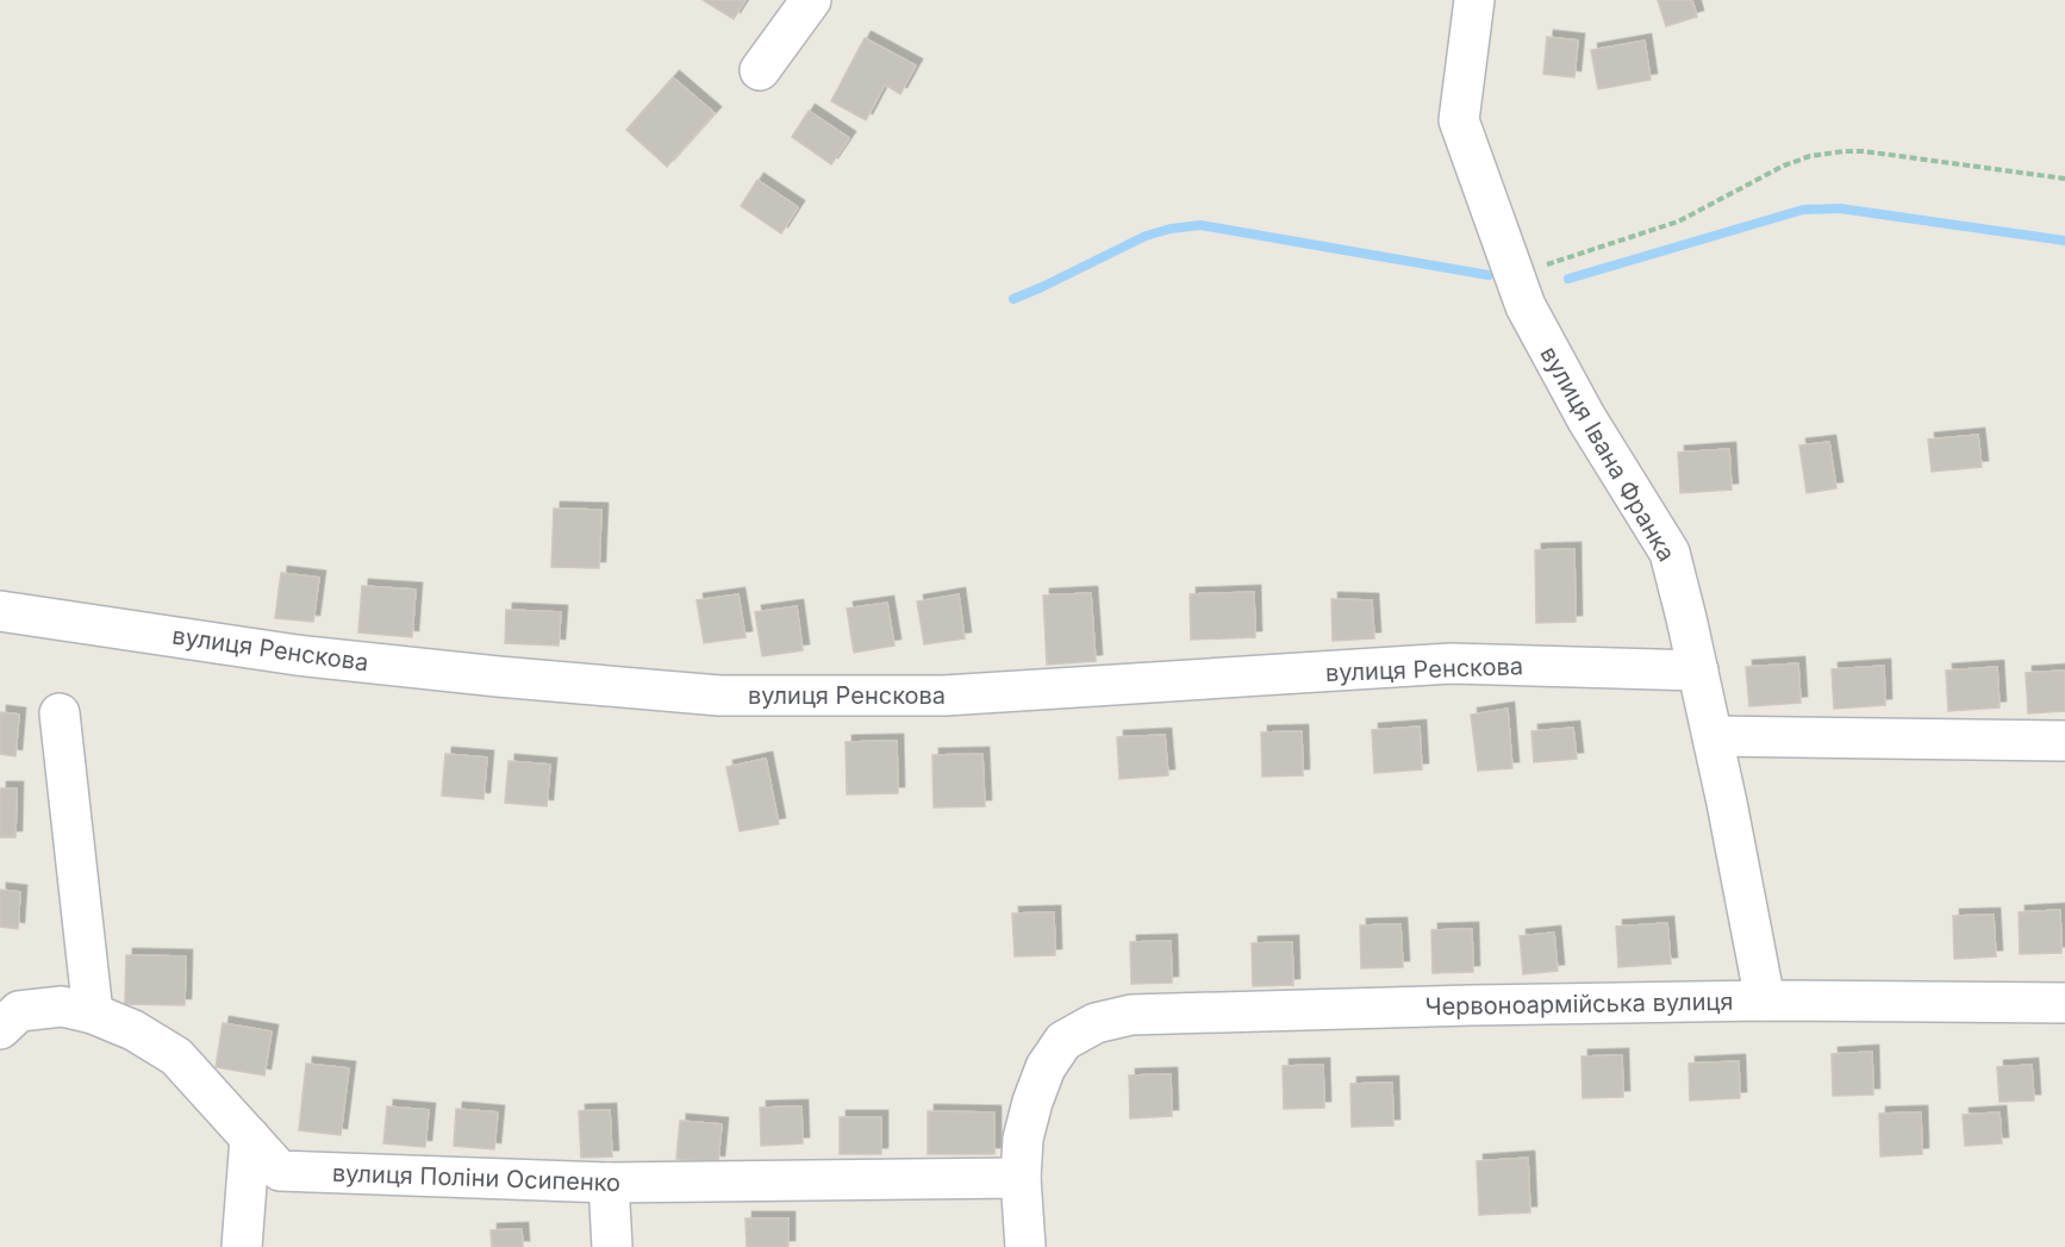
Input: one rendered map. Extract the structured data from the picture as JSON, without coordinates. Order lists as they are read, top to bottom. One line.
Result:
{"streets":{"street":["вулиця Івана Франка","вулиця Ренскова","Червоноармійська вулиця","вулиця Поліни Осипенко"]},"crossings":[["вулиця Івана Франка","вулиця Ренскова"],["вулиця Івана Франка","Червоноармійська вулиця"],["Червоноармійська вулиця","вулиця Поліни Осипенко"]]}
